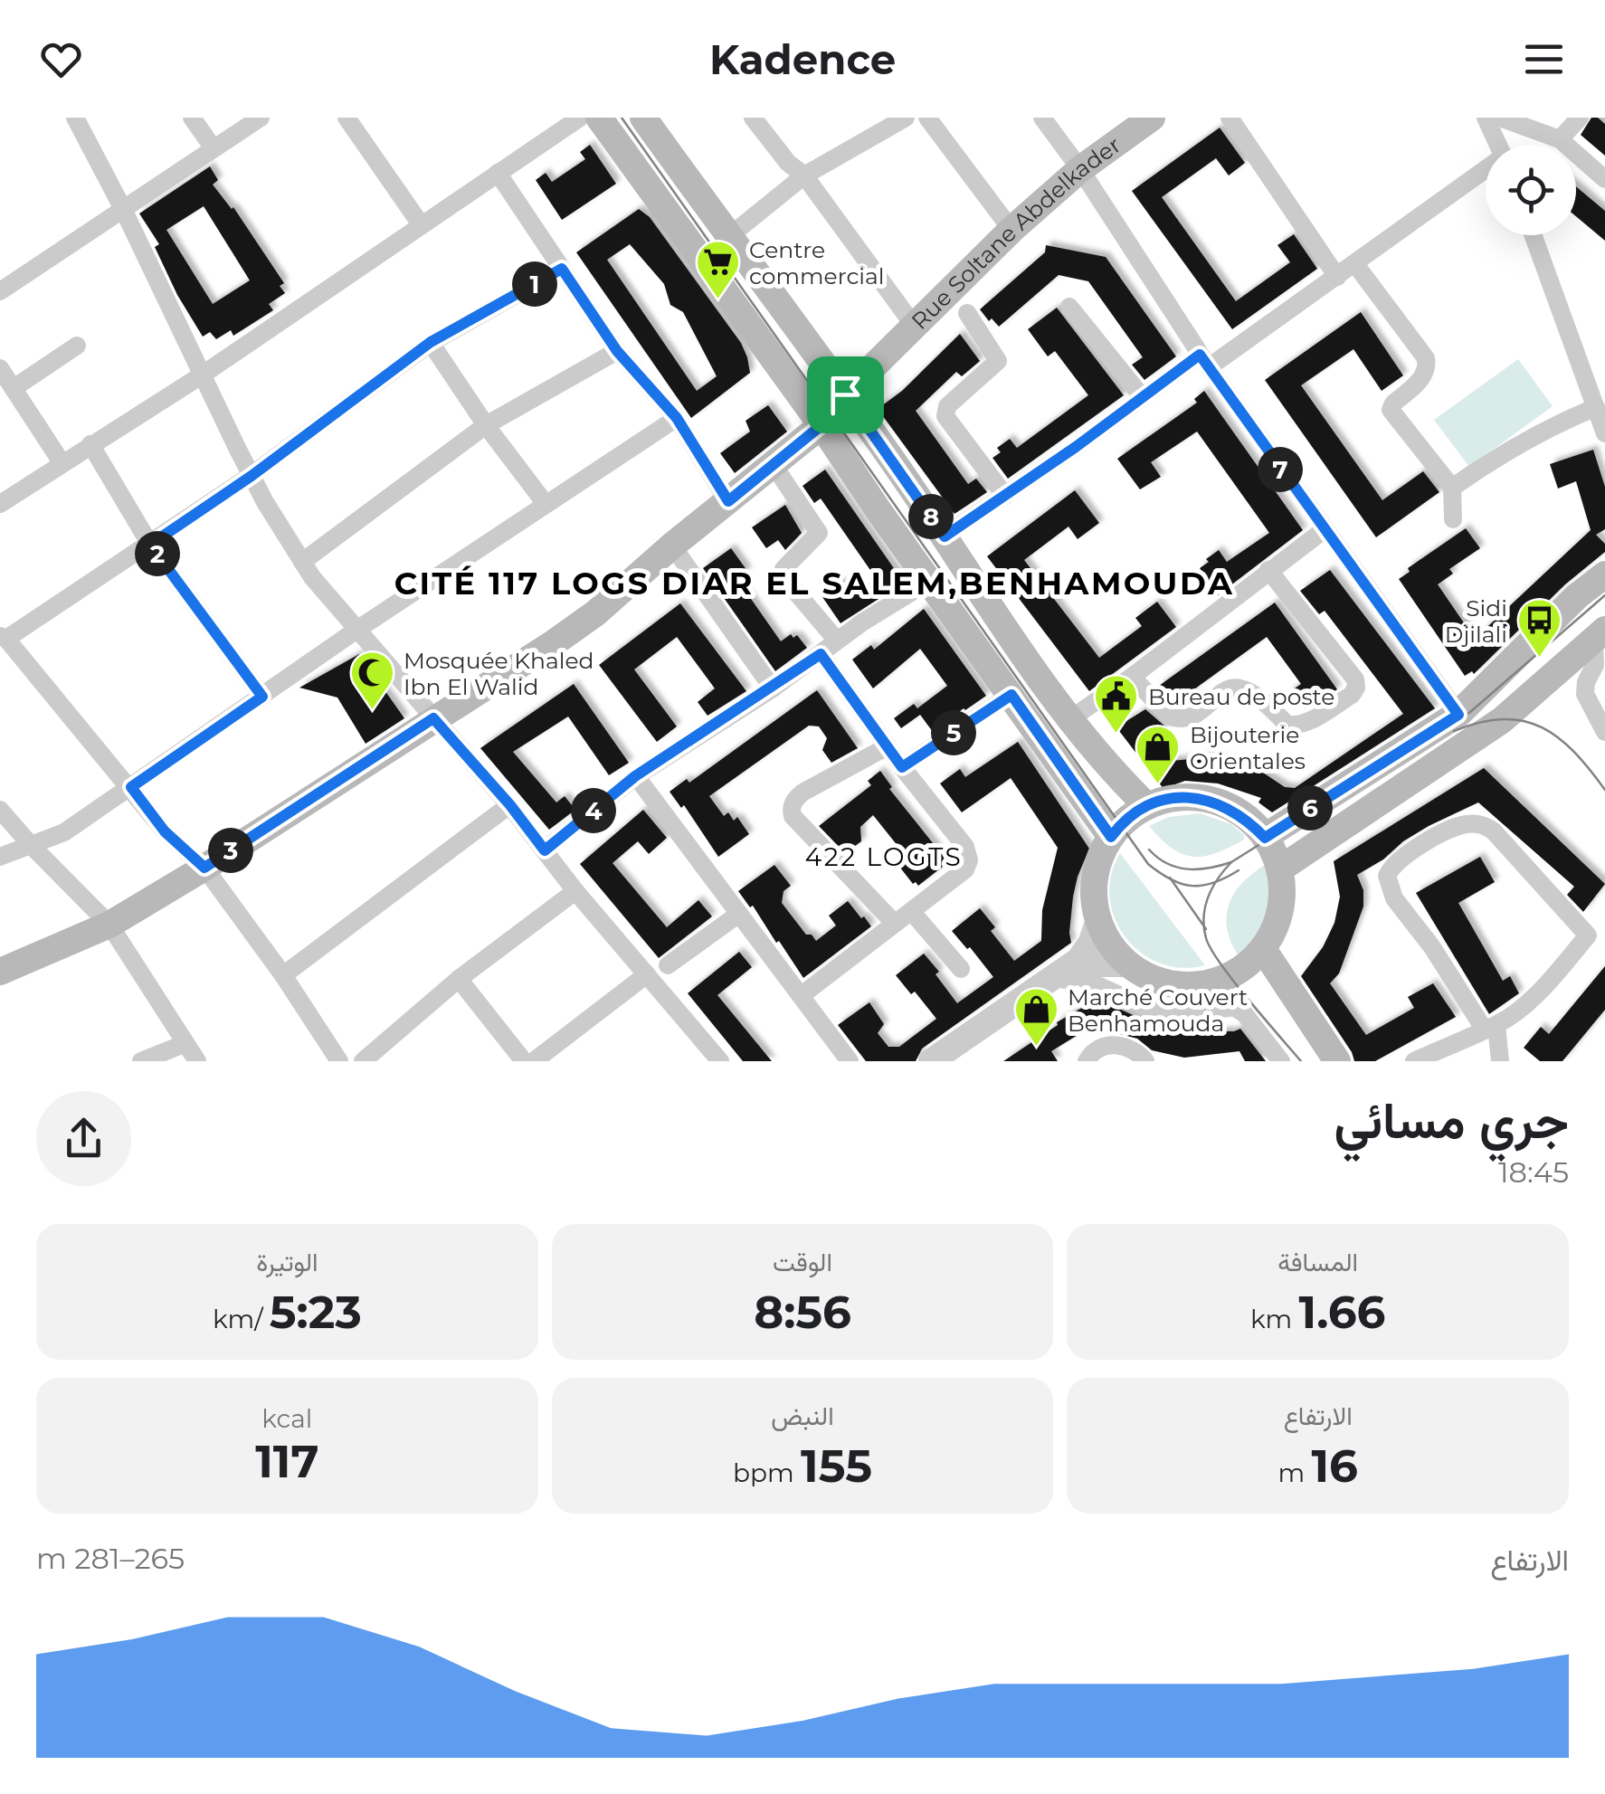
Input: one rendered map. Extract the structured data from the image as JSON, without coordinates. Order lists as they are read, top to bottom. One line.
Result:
{"streets":{"main road":["Rue Soltane Abdelkader"]},"districts":["CITÉ 117 LOGS DIAR EL SALEM,BENHAMOUDA","422 LOGTS"],"places":{"supermarket":["Centre commercial"],"bus stop":["Sidi Djilali"],"mosque":["Mosquée Khaled Ibn El Walid"],"public building":["Bureau de poste"],"shop":["Bijouterie Orientales","Marché Couvert Benhamouda"]},"page":{"header":"Kadence","pins":["1","7","8","2","5","6","4","3"],"heading":["جري مسائي","18:45"],"stats":[["المسافة","1.66 km"],["الوقت","8:56"],["الوتيرة","5:23 /km"],["الارتفاع","16 m"],["النبض","155 bpm"],["kcal","117"]],"chart":["الارتفاع","265–281 m"]}}
